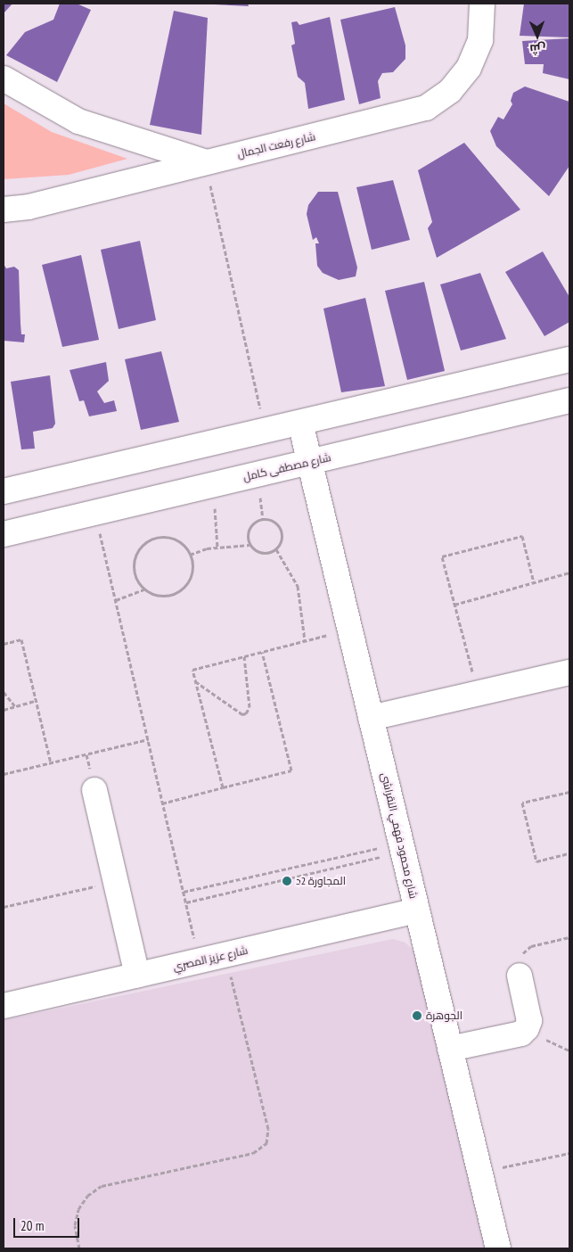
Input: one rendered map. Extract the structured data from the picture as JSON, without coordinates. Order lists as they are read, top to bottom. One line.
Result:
{"streets":{"street":["شارع رفعت الجمال","شارع مصطفى كامل","شارع محمود فهمي النقراشى","شارع عزيز المصري"]},"crossings":[["شارع مصطفى كامل","شارع محمود فهمي النقراشى"],["شارع محمود فهمي النقراشى","شارع عزيز المصري"]],"places":["المجاورة 2د","الجوهرة"],"scale_bar":"20 m","north":"bottom"}
